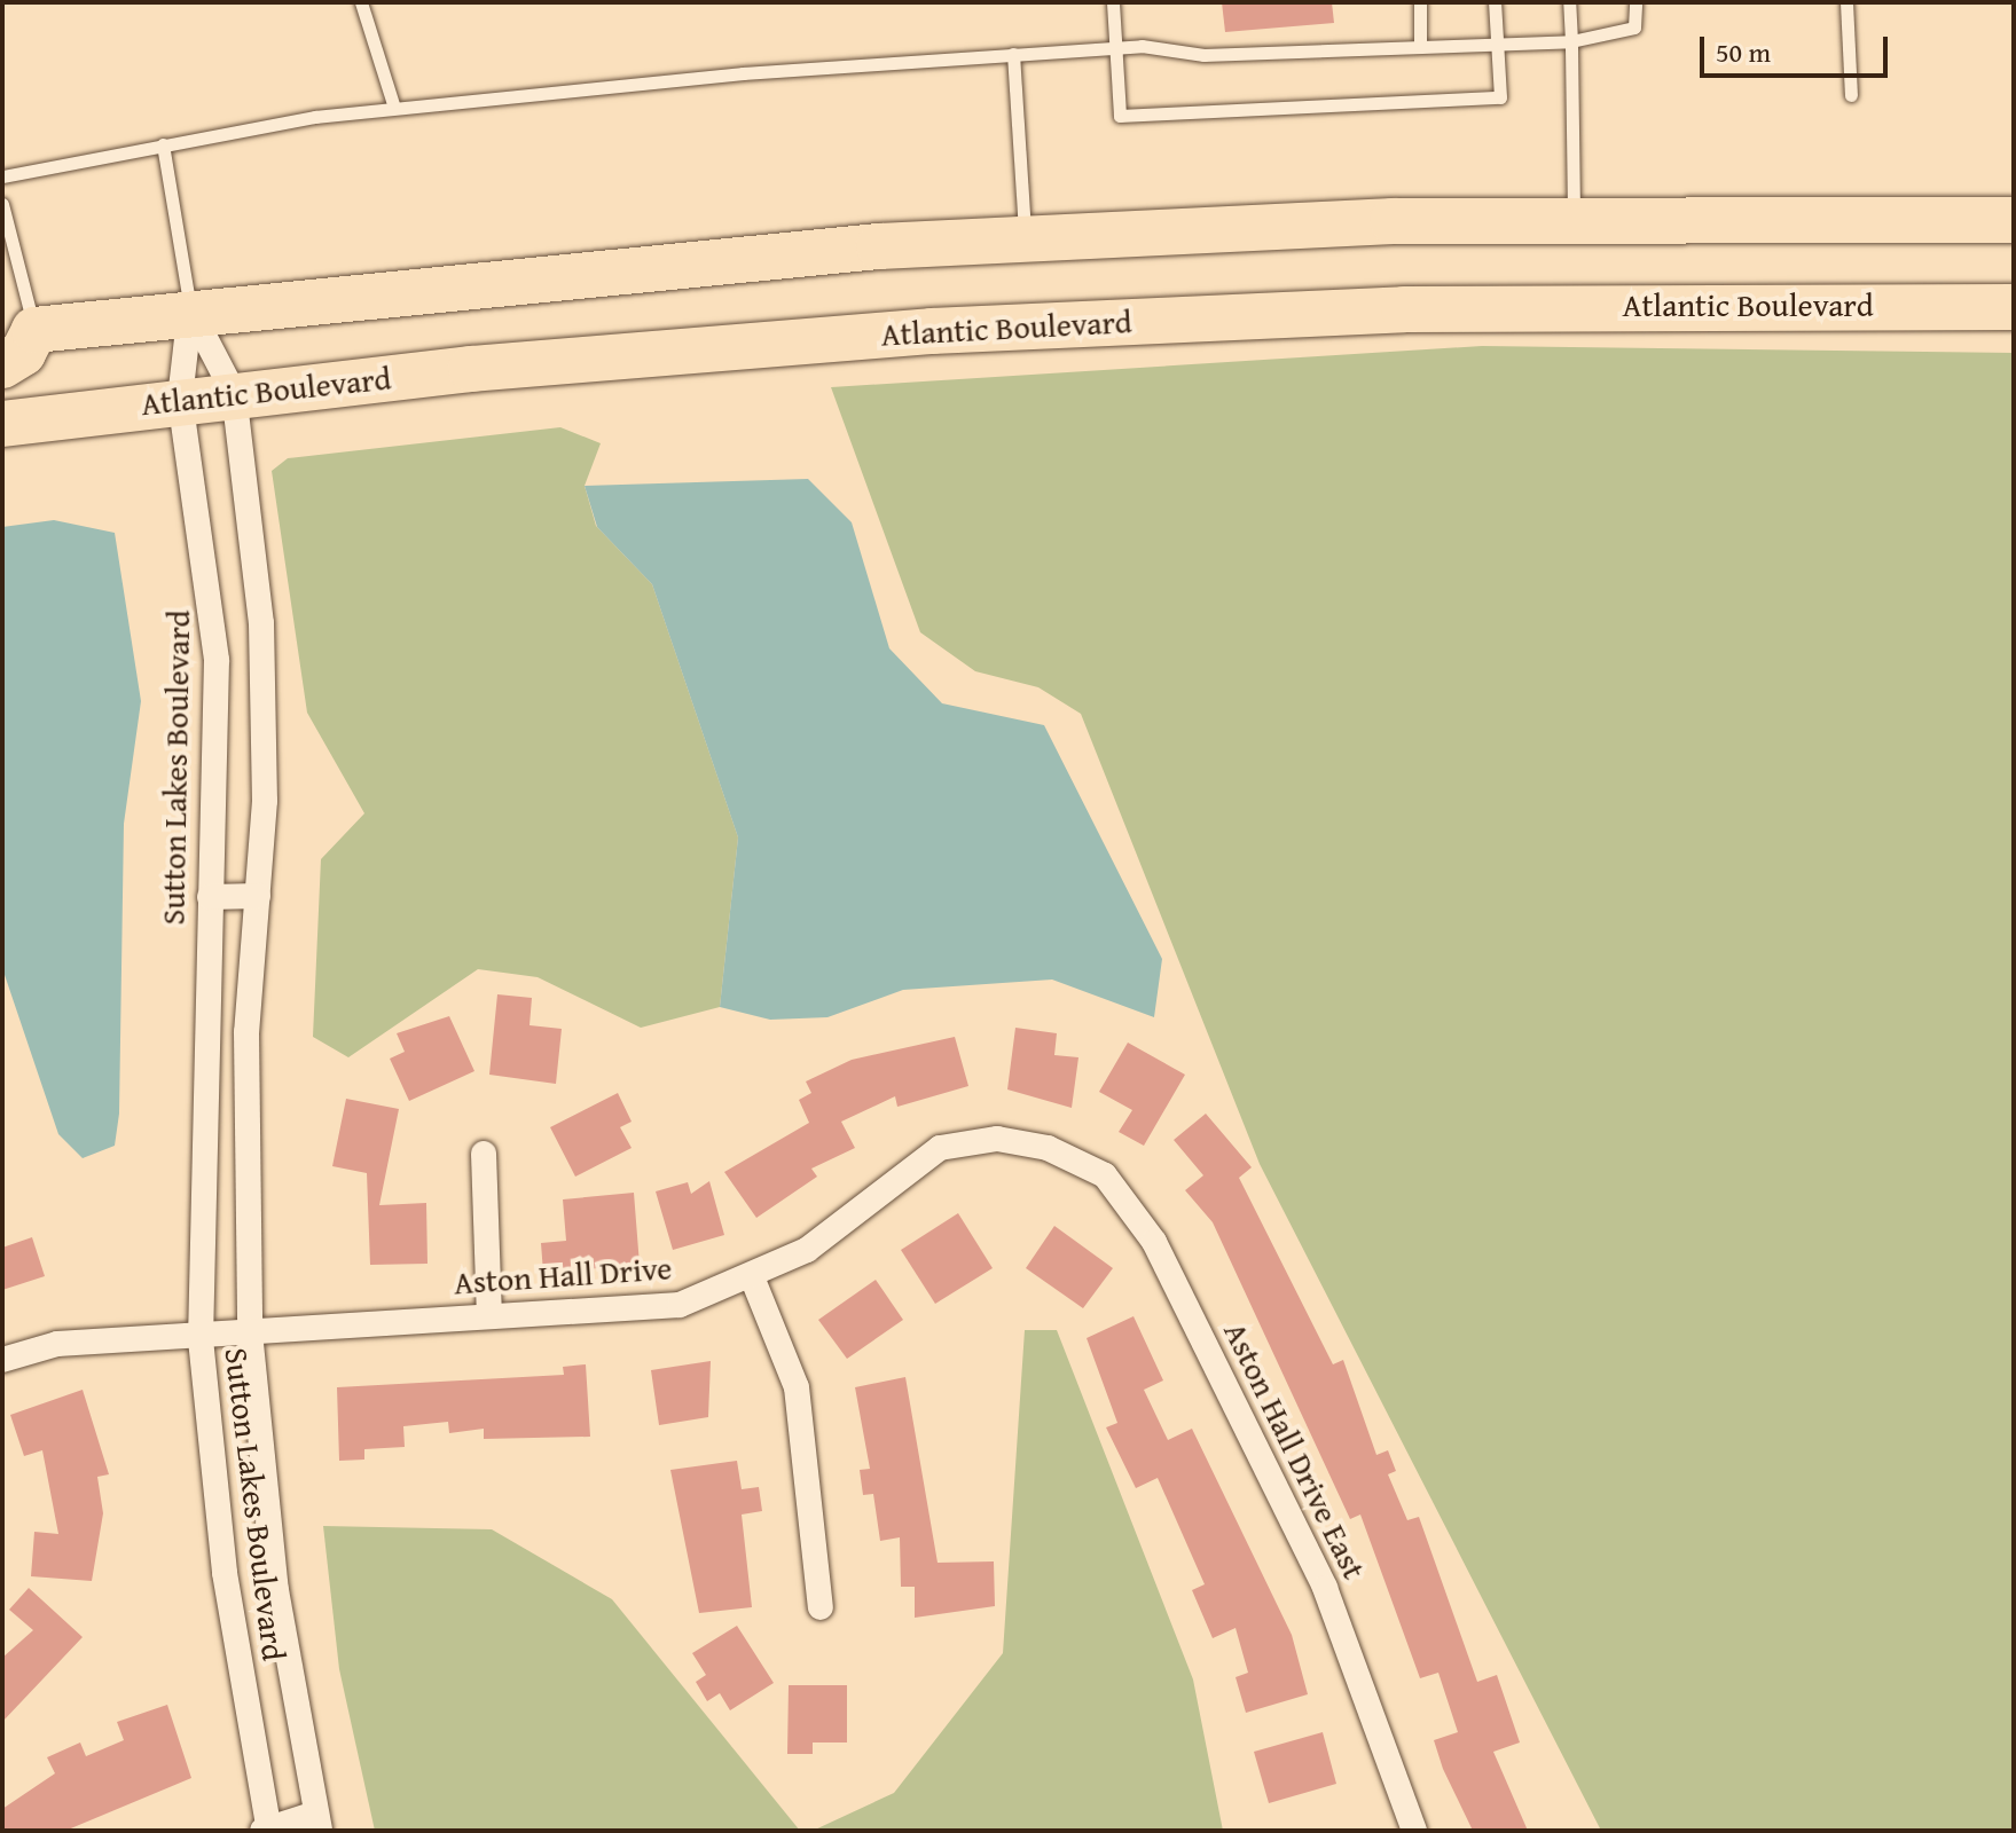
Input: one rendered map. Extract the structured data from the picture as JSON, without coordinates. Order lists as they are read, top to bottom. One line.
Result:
{"streets":{"highway":["Atlantic Boulevard"],"street":["Sutton Lakes Boulevard","Aston Hall Drive","Aston Hall Drive East"]},"crossings":[["Atlantic Boulevard","Sutton Lakes Boulevard"],["Sutton Lakes Boulevard","Aston Hall Drive"],["Aston Hall Drive","Aston Hall Drive East"]],"scale_bar":"50 m"}
